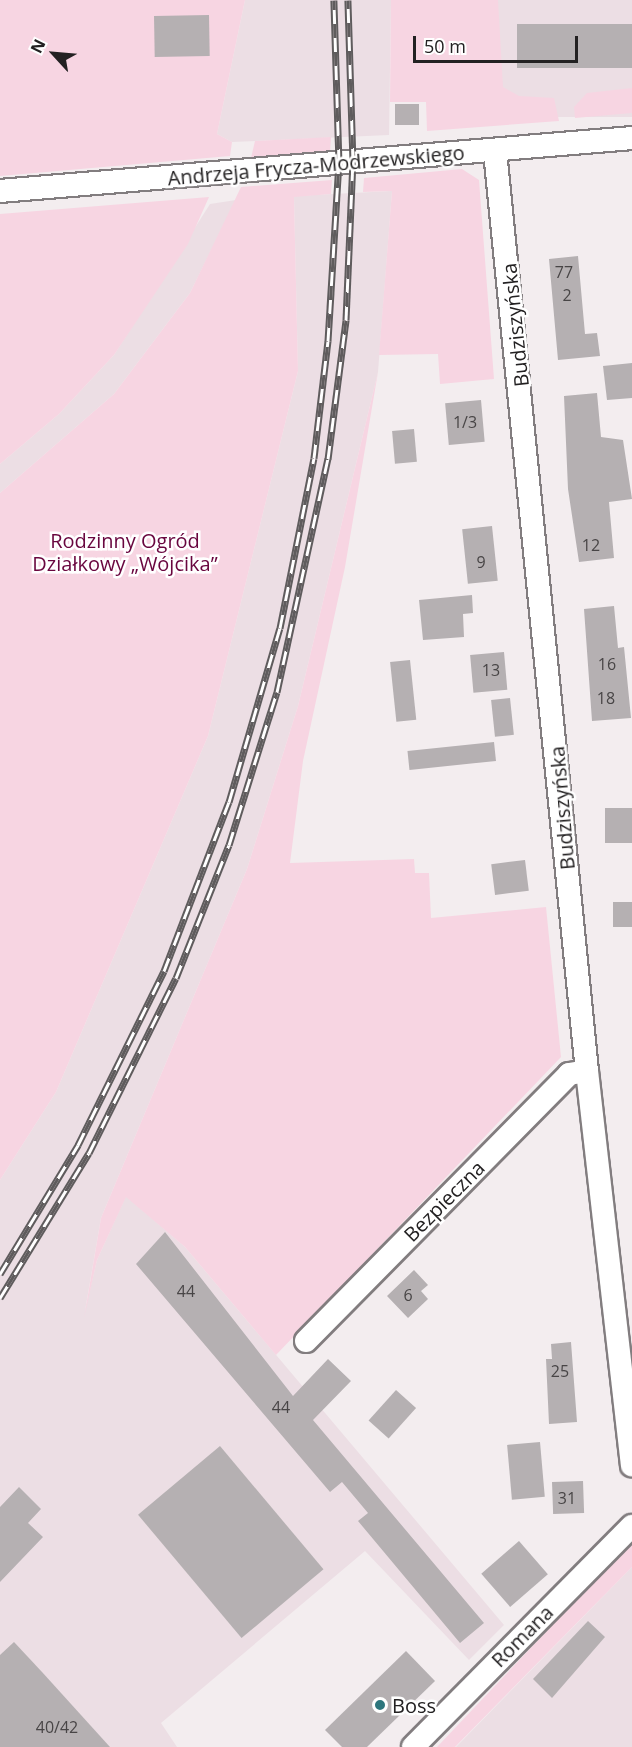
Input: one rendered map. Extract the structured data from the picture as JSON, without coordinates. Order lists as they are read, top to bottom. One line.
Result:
{"streets":{"street":["Andrzeja Frycza-Modrzewskiego","Budziszyńska","Bezpieczna","Romana"]},"crossings":[["Andrzeja Frycza-Modrzewskiego","Budziszyńska"],["Budziszyńska","Bezpieczna"]],"parks":["Rodzinny Ogród Działkowy „Wójcika”"],"places":["Boss"],"house_numbers":["77","2","1/3","12","9","16","13","18","44","6","25","44","31","40/42"],"scale_bar":"50 m","north":"top left"}
